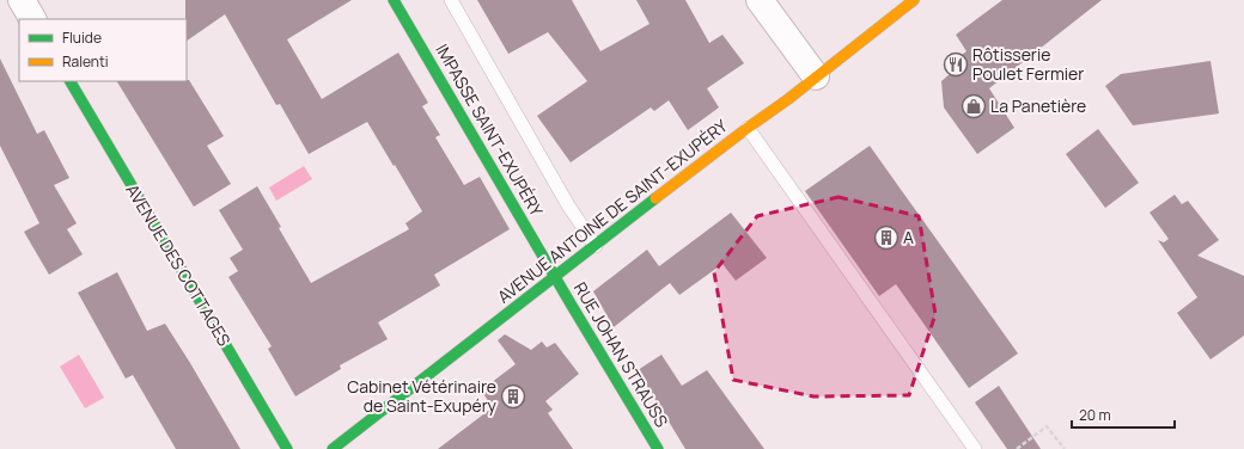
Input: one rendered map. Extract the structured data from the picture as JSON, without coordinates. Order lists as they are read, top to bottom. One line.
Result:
{"streets":{"street":["IMPASSE SAINT-EXUPÉRY","AVENUE ANTOINE DE SAINT-EXUPÉRY","AVENUE DES COTTAGES","RUE JOHAN STRAUSS"]},"crossings":[["IMPASSE SAINT-EXUPÉRY","AVENUE ANTOINE DE SAINT-EXUPÉRY"],["IMPASSE SAINT-EXUPÉRY","RUE JOHAN STRAUSS"],["AVENUE ANTOINE DE SAINT-EXUPÉRY","RUE JOHAN STRAUSS"]],"places":{"restaurant":["Rôtisserie Poulet Fermier"],"shop":["La Panetière"],"building":["A","Cabinet Vétérinaire de Saint-Exupéry"]},"legend":["Fluide","Ralenti"],"scale_bar":"20 m"}
